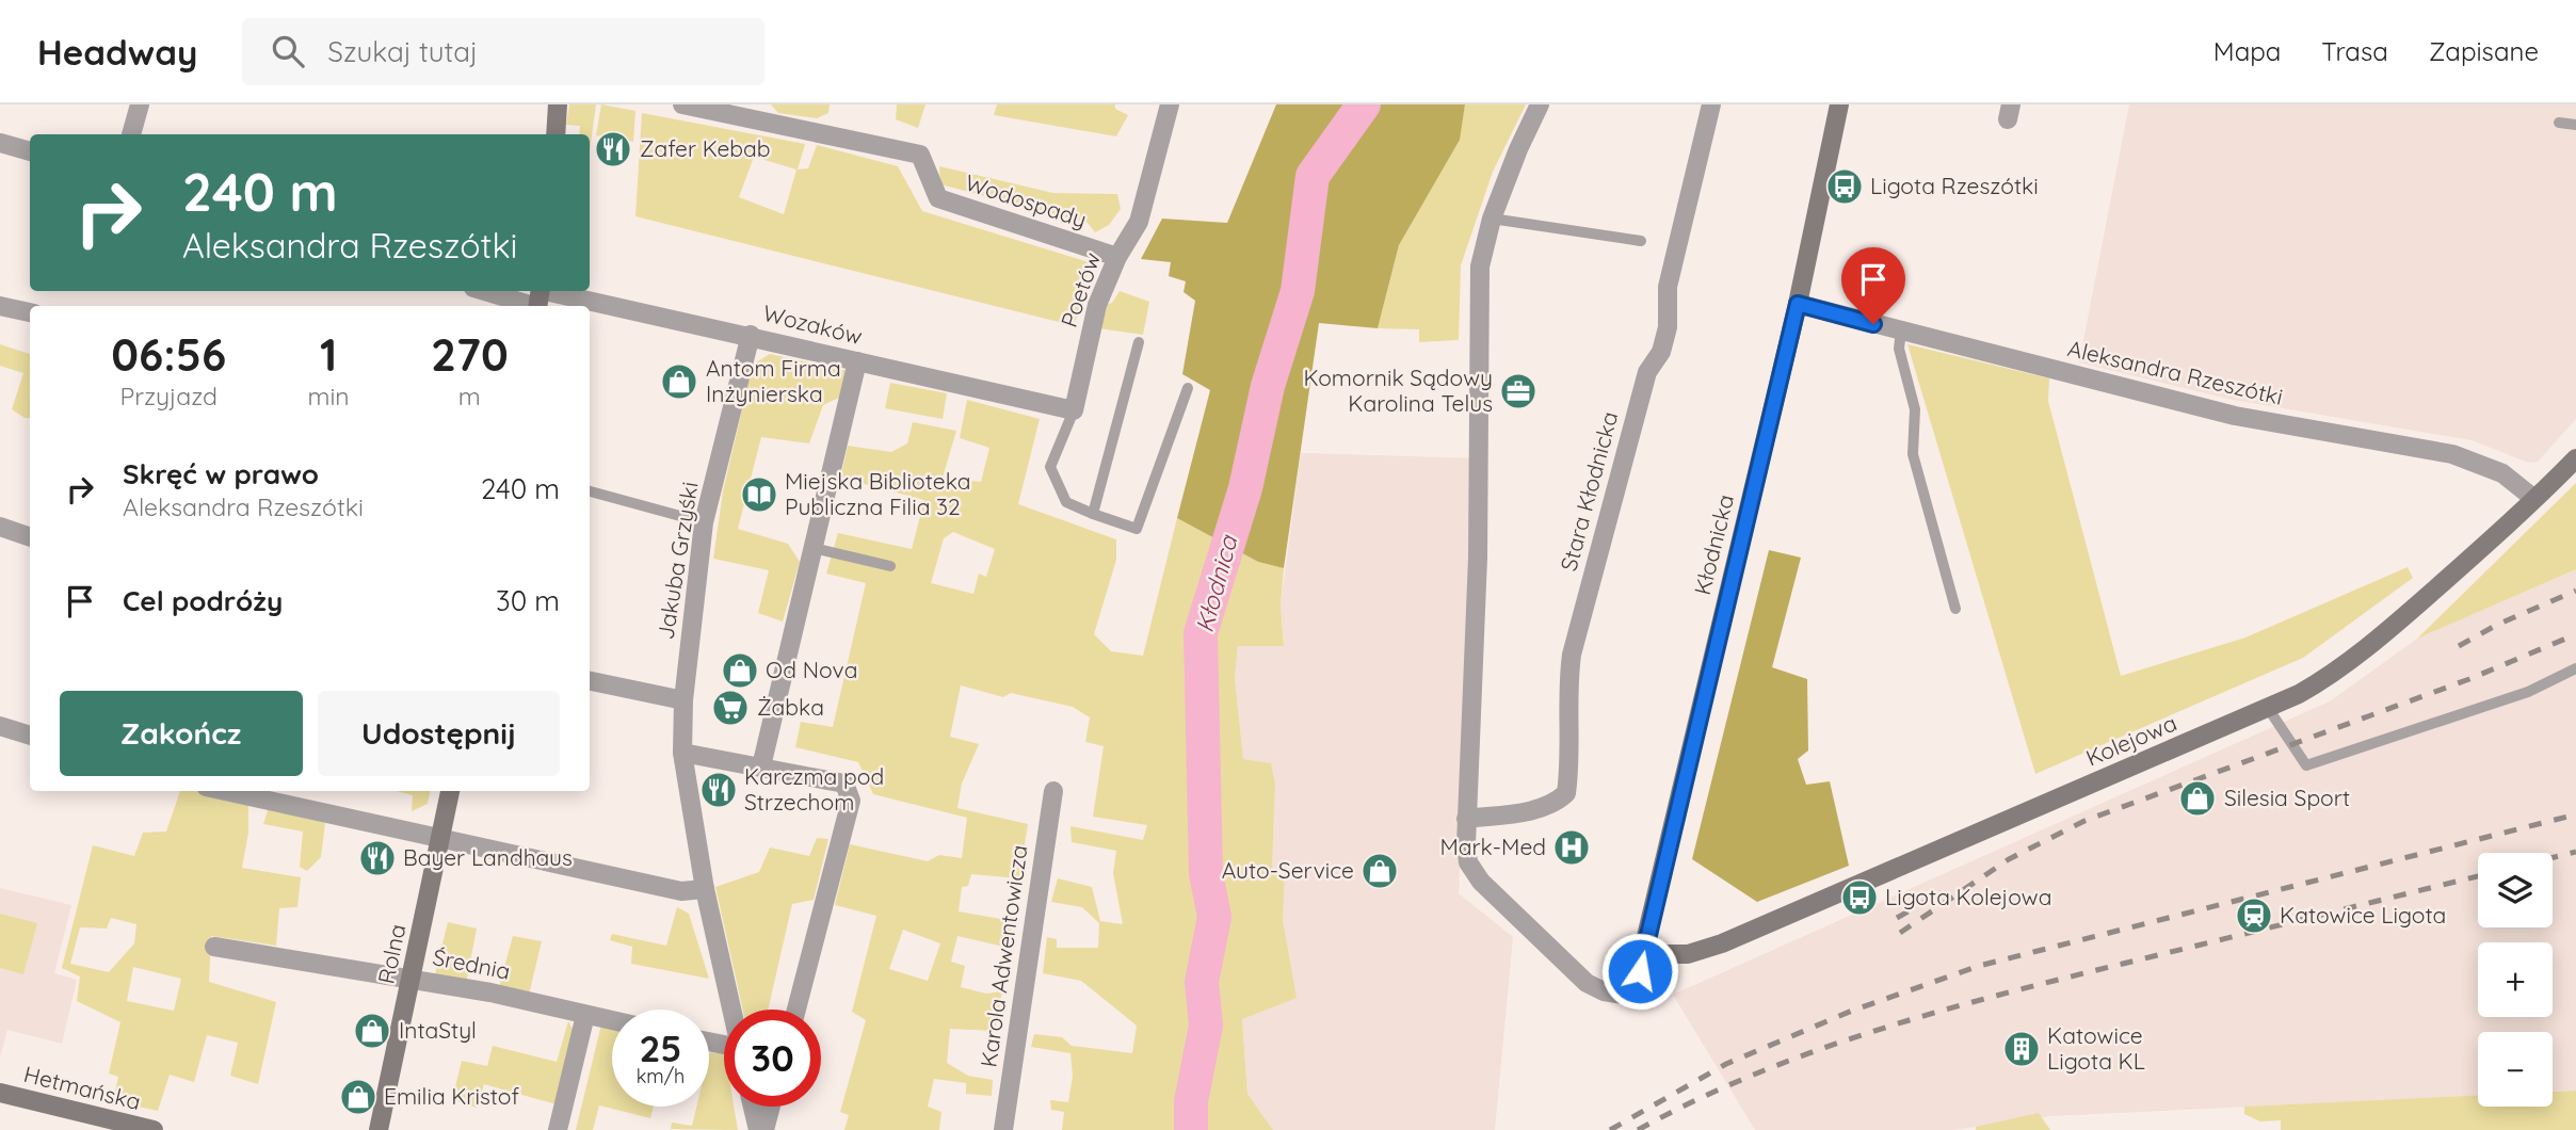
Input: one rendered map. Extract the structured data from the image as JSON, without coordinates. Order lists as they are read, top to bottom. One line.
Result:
{"streets":{"street":["Wodospady","Poetów","Wozaków","Aleksandra Rzeszótki","Stara Kłodnicka","Kłodnicka","Jakuba Grzyśki","Kolejowa","Rolna","Karola Adwentowicza","Średnia","Hetmańska"]},"crossings":[["Wodospady","Poetów"],["Poetów","Wozaków"],["Wozaków","Jakuba Grzyśki"],["Aleksandra Rzeszótki","Kłodnicka"],["Aleksandra Rzeszótki","Kolejowa"],["Stara Kłodnicka","Kłodnicka"],["Kłodnicka","Kolejowa"],["Rolna","Średnia"]],"water":["Kłodnica"],"places":{"restaurant":["Zafer Kebab","Karczma pod Strzechom","Bayer Landhaus"],"bus stop":["Ligota Rzeszótki","Ligota Kolejowa"],"shop":["Antom Firma Inżynierska","Od Nova","Silesia Sport","Auto-Service","IntaStyl","Emilia Kristof"],"office":["Komornik Sądowy Karolina Telus"],"library":["Miejska Biblioteka Publiczna Filia 32"],"supermarket":["Żabka"],"hospital":["Mark-Med"],"station":["Katowice Ligota"],"building":["Katowice Ligota KL"]},"page":{"header":"Headway","search":"Szukaj tutaj","nav":["Mapa","Trasa","Zapisane"],"turn":["240 m","Aleksandra Rzeszótki"],"eta":["06:56","Przyjazd","1","min","270","m"],"list":[{"name":"Skręć w prawo","note":"Aleksandra Rzeszótki","value":"240 m"},{"name":"Cel podróży","value":"30 m"}],"buttons":["Zakończ","Udostępnij"],"map_buttons":["+","−"],"speed":"25 km/h","limit":"30"}}
